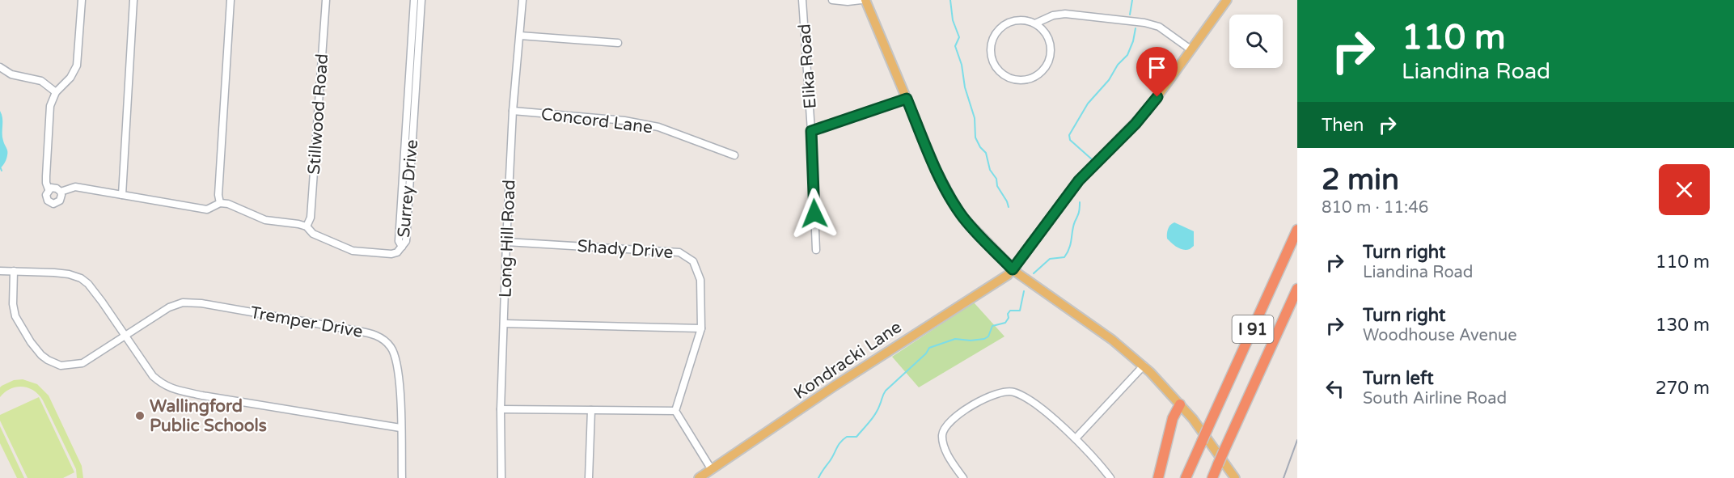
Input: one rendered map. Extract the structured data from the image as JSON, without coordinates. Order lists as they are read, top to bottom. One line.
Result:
{"streets":{"highway":["I 91"],"main road":["Kondracki Lane"],"street":["Elika Road","Stillwood Road","Concord Lane","Surrey Drive","Long Hill Road","Shady Drive","Tremper Drive"]},"crossings":[["Concord Lane","Long Hill Road"],["Long Hill Road","Shady Drive"]],"places":["Wallingford Public Schools"],"page":{"turn":["110 m","Liandina Road"],"then":"Then","heading":["2 min","810 m · 11:46"],"list":[{"name":"Turn right","note":"Liandina Road","value":"110 m"},{"name":"Turn right","note":"Woodhouse Avenue","value":"130 m"},{"name":"Turn left","note":"South Airline Road","value":"270 m"}]}}
